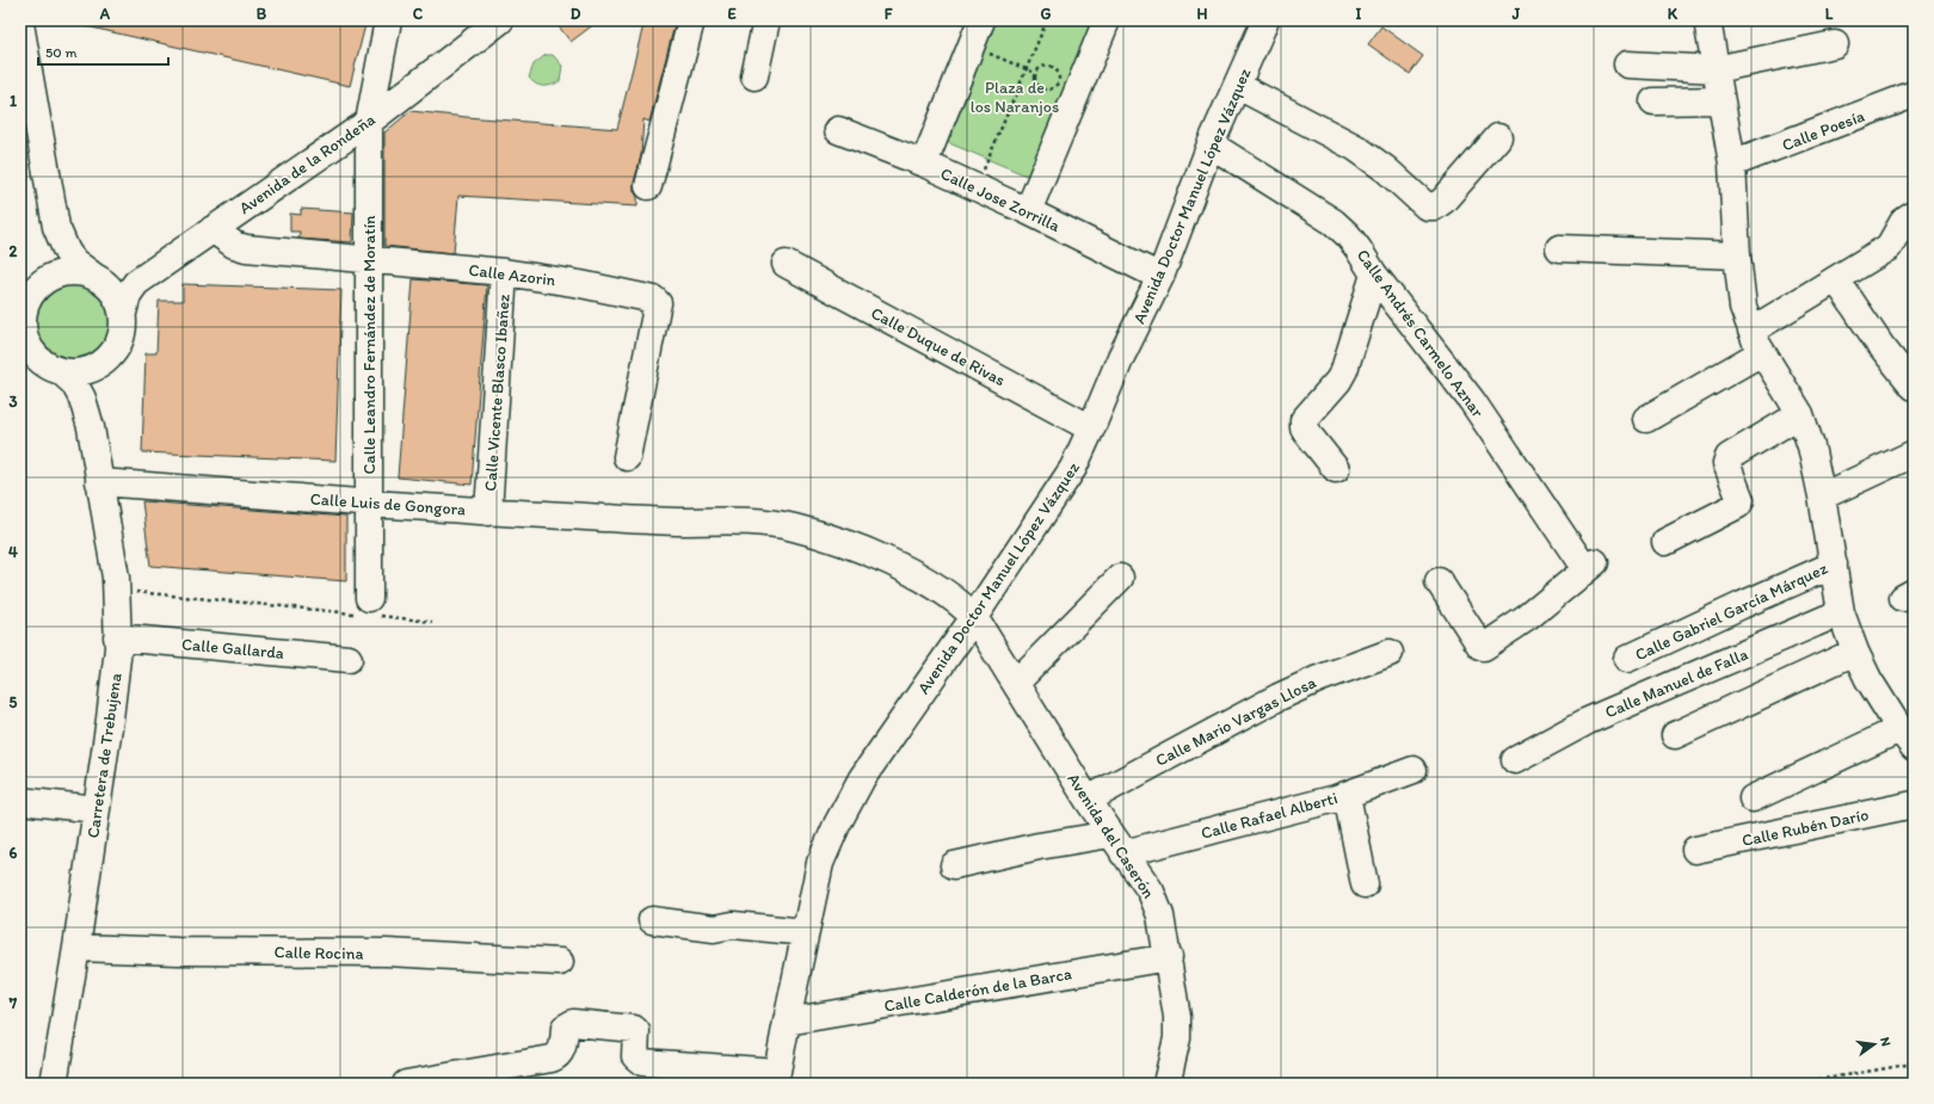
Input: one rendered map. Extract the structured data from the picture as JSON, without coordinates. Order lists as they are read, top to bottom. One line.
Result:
{"streets":{"street":["Calle Poesía","Avenida de la Rondeña","Avenida Doctor Manuel López Vázquez","Calle Jose Zorrilla","Calle Azorin","Calle Andrés Carmelo Aznar","Calle Leandro Fernández de Moratín","Calle Duque de Rivas","Calle Vicente Blasco Ibañez","Calle Luis de Gongora","Calle Gabriel García Márquez","Calle Gallarda","Calle Manuel de Falla","Calle Mario Vargas Llosa","Carretera de Trebujena","Calle Rafael Alberti","Calle Rubén Darío","Avenida del Caserón","Calle Rocina","Calle Calderón de la Barca"]},"crossings":[["Avenida de la Rondeña","Calle Azorin"],["Avenida de la Rondeña","Calle Leandro Fernández de Moratín"],["Avenida de la Rondeña","Carretera de Trebujena"],["Avenida Doctor Manuel López Vázquez","Calle Jose Zorrilla"],["Avenida Doctor Manuel López Vázquez","Calle Andrés Carmelo Aznar"],["Avenida Doctor Manuel López Vázquez","Calle Duque de Rivas"],["Avenida Doctor Manuel López Vázquez","Calle Luis de Gongora"],["Avenida Doctor Manuel López Vázquez","Avenida del Caserón"],["Avenida Doctor Manuel López Vázquez","Calle Calderón de la Barca"],["Calle Azorin","Calle Leandro Fernández de Moratín"],["Calle Azorin","Calle Vicente Blasco Ibañez"],["Calle Leandro Fernández de Moratín","Calle Luis de Gongora"],["Calle Vicente Blasco Ibañez","Calle Luis de Gongora"],["Calle Luis de Gongora","Carretera de Trebujena"],["Calle Luis de Gongora","Avenida del Caserón"],["Calle Gallarda","Carretera de Trebujena"],["Calle Mario Vargas Llosa","Avenida del Caserón"],["Carretera de Trebujena","Calle Rocina"],["Calle Rafael Alberti","Avenida del Caserón"],["Avenida del Caserón","Calle Calderón de la Barca"]],"parks":["Plaza de los Naranjos"],"scale_bar":"50 m","north":"right","grid":{"columns":["A","B","C","D","E","F","G","H","I","J","K","L"],"rows":["1","2","3","4","5","6","7"]}}
